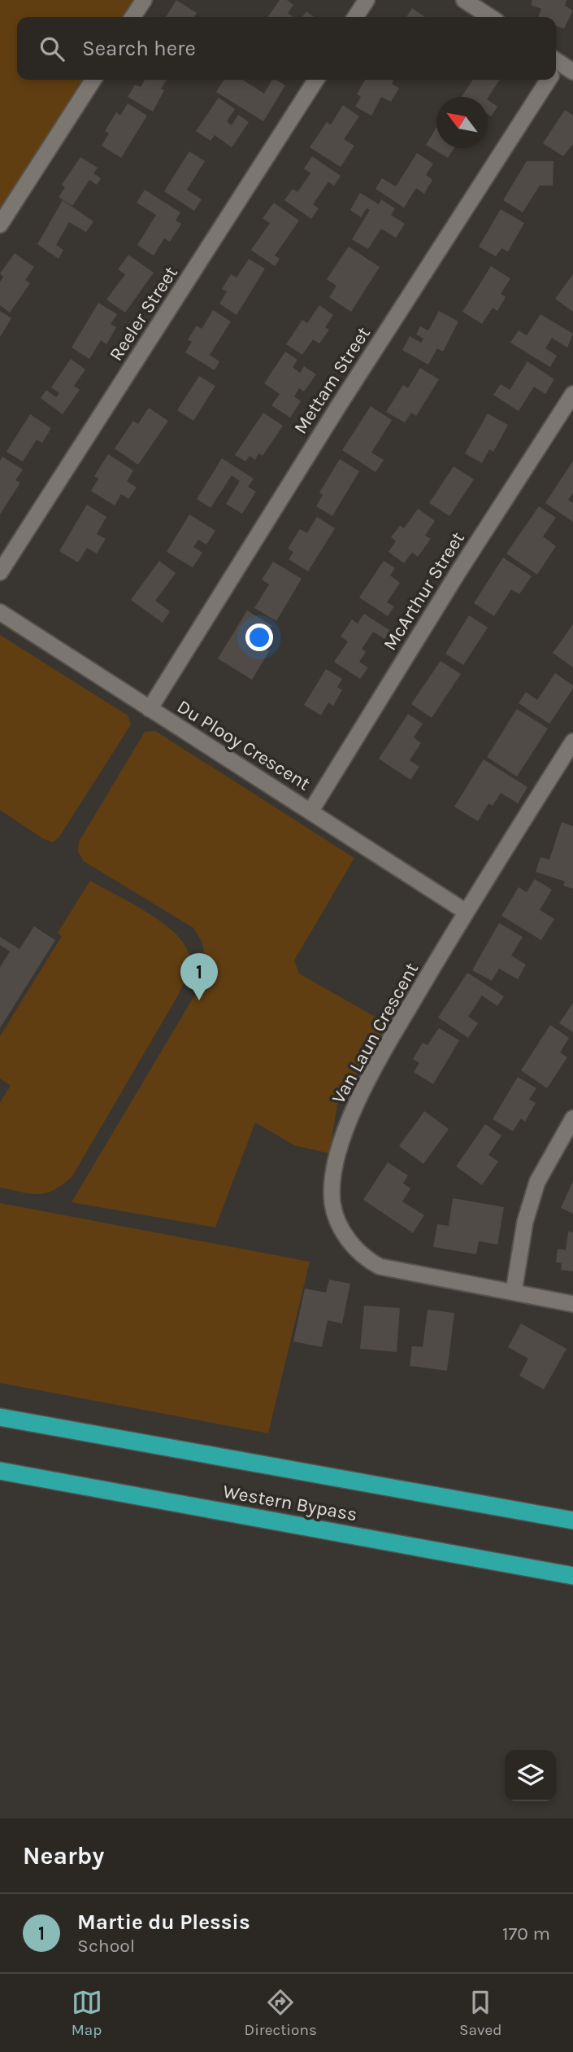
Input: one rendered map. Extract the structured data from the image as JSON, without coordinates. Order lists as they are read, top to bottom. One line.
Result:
{"streets":{"highway":["Western Bypass"],"street":["Reeler Street","Mettam Street","McArthur Street","Du Plooy Crescent","Van Laun Crescent"]},"crossings":[["Mettam Street","Du Plooy Crescent"],["McArthur Street","Du Plooy Crescent"],["Du Plooy Crescent","Van Laun Crescent"]],"north":"top left","page":{"search":"Search here","pins":"1","heading":"Nearby","list":[{"mark":"1","name":"Martie du Plessis","note":"School","value":"170 m"}],"nav":["Map","Directions","Saved"]}}
